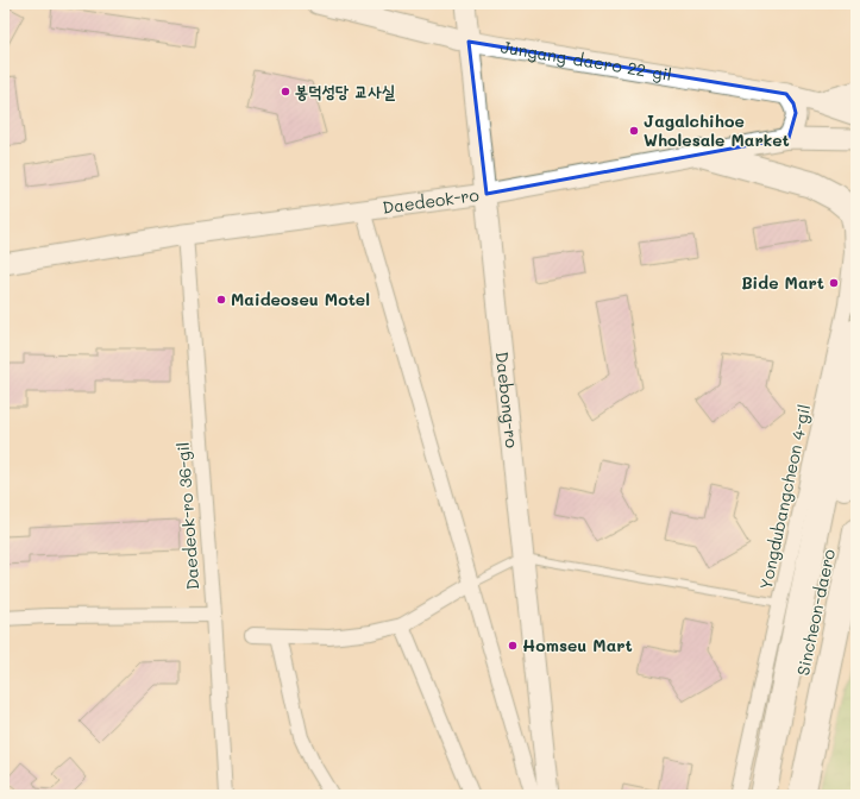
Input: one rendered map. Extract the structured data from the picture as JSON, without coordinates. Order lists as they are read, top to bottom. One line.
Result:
{"streets":{"highway":["Sincheon-daero"],"street":["Jungang-daero 22-gil","Daedeok-ro","Daebong-ro","Yongdubangcheon 4-gil","Daedeok-ro 36-gil"]},"crossings":[["Jungang-daero 22-gil","Daebong-ro"],["Daedeok-ro","Daebong-ro"],["Daedeok-ro","Daedeok-ro 36-gil"]],"places":["봉덕성당 교사실","Jagalchihoe Wholesale Market","Bide Mart","Maideoseu Motel","Homseu Mart"]}
